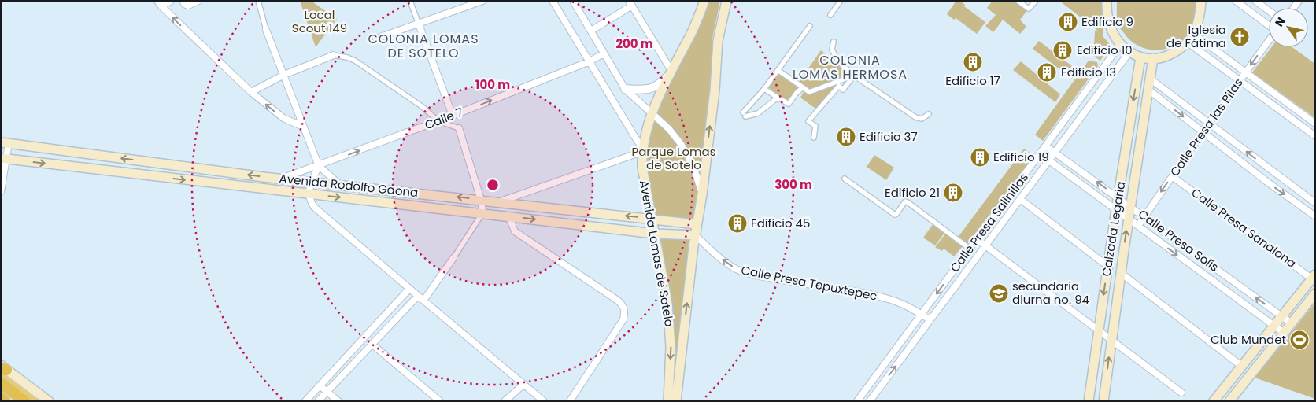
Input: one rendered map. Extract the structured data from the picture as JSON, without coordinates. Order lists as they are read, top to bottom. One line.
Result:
{"streets":{"main road":["Avenida Rodolfo Gaona","Calzada Legaria","Avenida Lomas de Sotelo"],"street":["Calle 7","Calle Presa las Pilas","Calle Presa Salinillas","Calle Presa Sanalona","Calle Presa Solís","Calle Presa Tepuxtepec"]},"crossings":[["Calle 7","Avenida Rodolfo Gaona"],["Calle Presa las Pilas","Calle Presa Sanalona"],["Calle Presa las Pilas","Calle Presa Solís"],["Avenida Rodolfo Gaona","Avenida Lomas de Sotelo"],["Avenida Rodolfo Gaona","Calle Presa Tepuxtepec"],["Calle Presa Salinillas","Calle Presa Solís"],["Calle Presa Salinillas","Calle Presa Tepuxtepec"],["Calzada Legaria","Calle Presa Solís"],["Avenida Lomas de Sotelo","Calle Presa Tepuxtepec"]],"one_way":["Calle 7","Calle Presa las Pilas","Calle Presa Tepuxtepec"],"districts":["COLONIA LOMAS DE SOTELO","COLONIA LOMAS HERMOSA"],"parks":["Local Scout 149","Parque Lomas de Sotelo"],"places":{"building":["Edificio 9","Edificio 10","Edificio 17","Edificio 13","Edificio 37","Edificio 19","Edificio 21","Edificio 45"],"church":["Iglesia de Fátima"],"school or university":["secundaria diurna no. 94"],"sports":["Club Mundet"]},"north":"top left","rings":["200 m","100 m","300 m"]}
